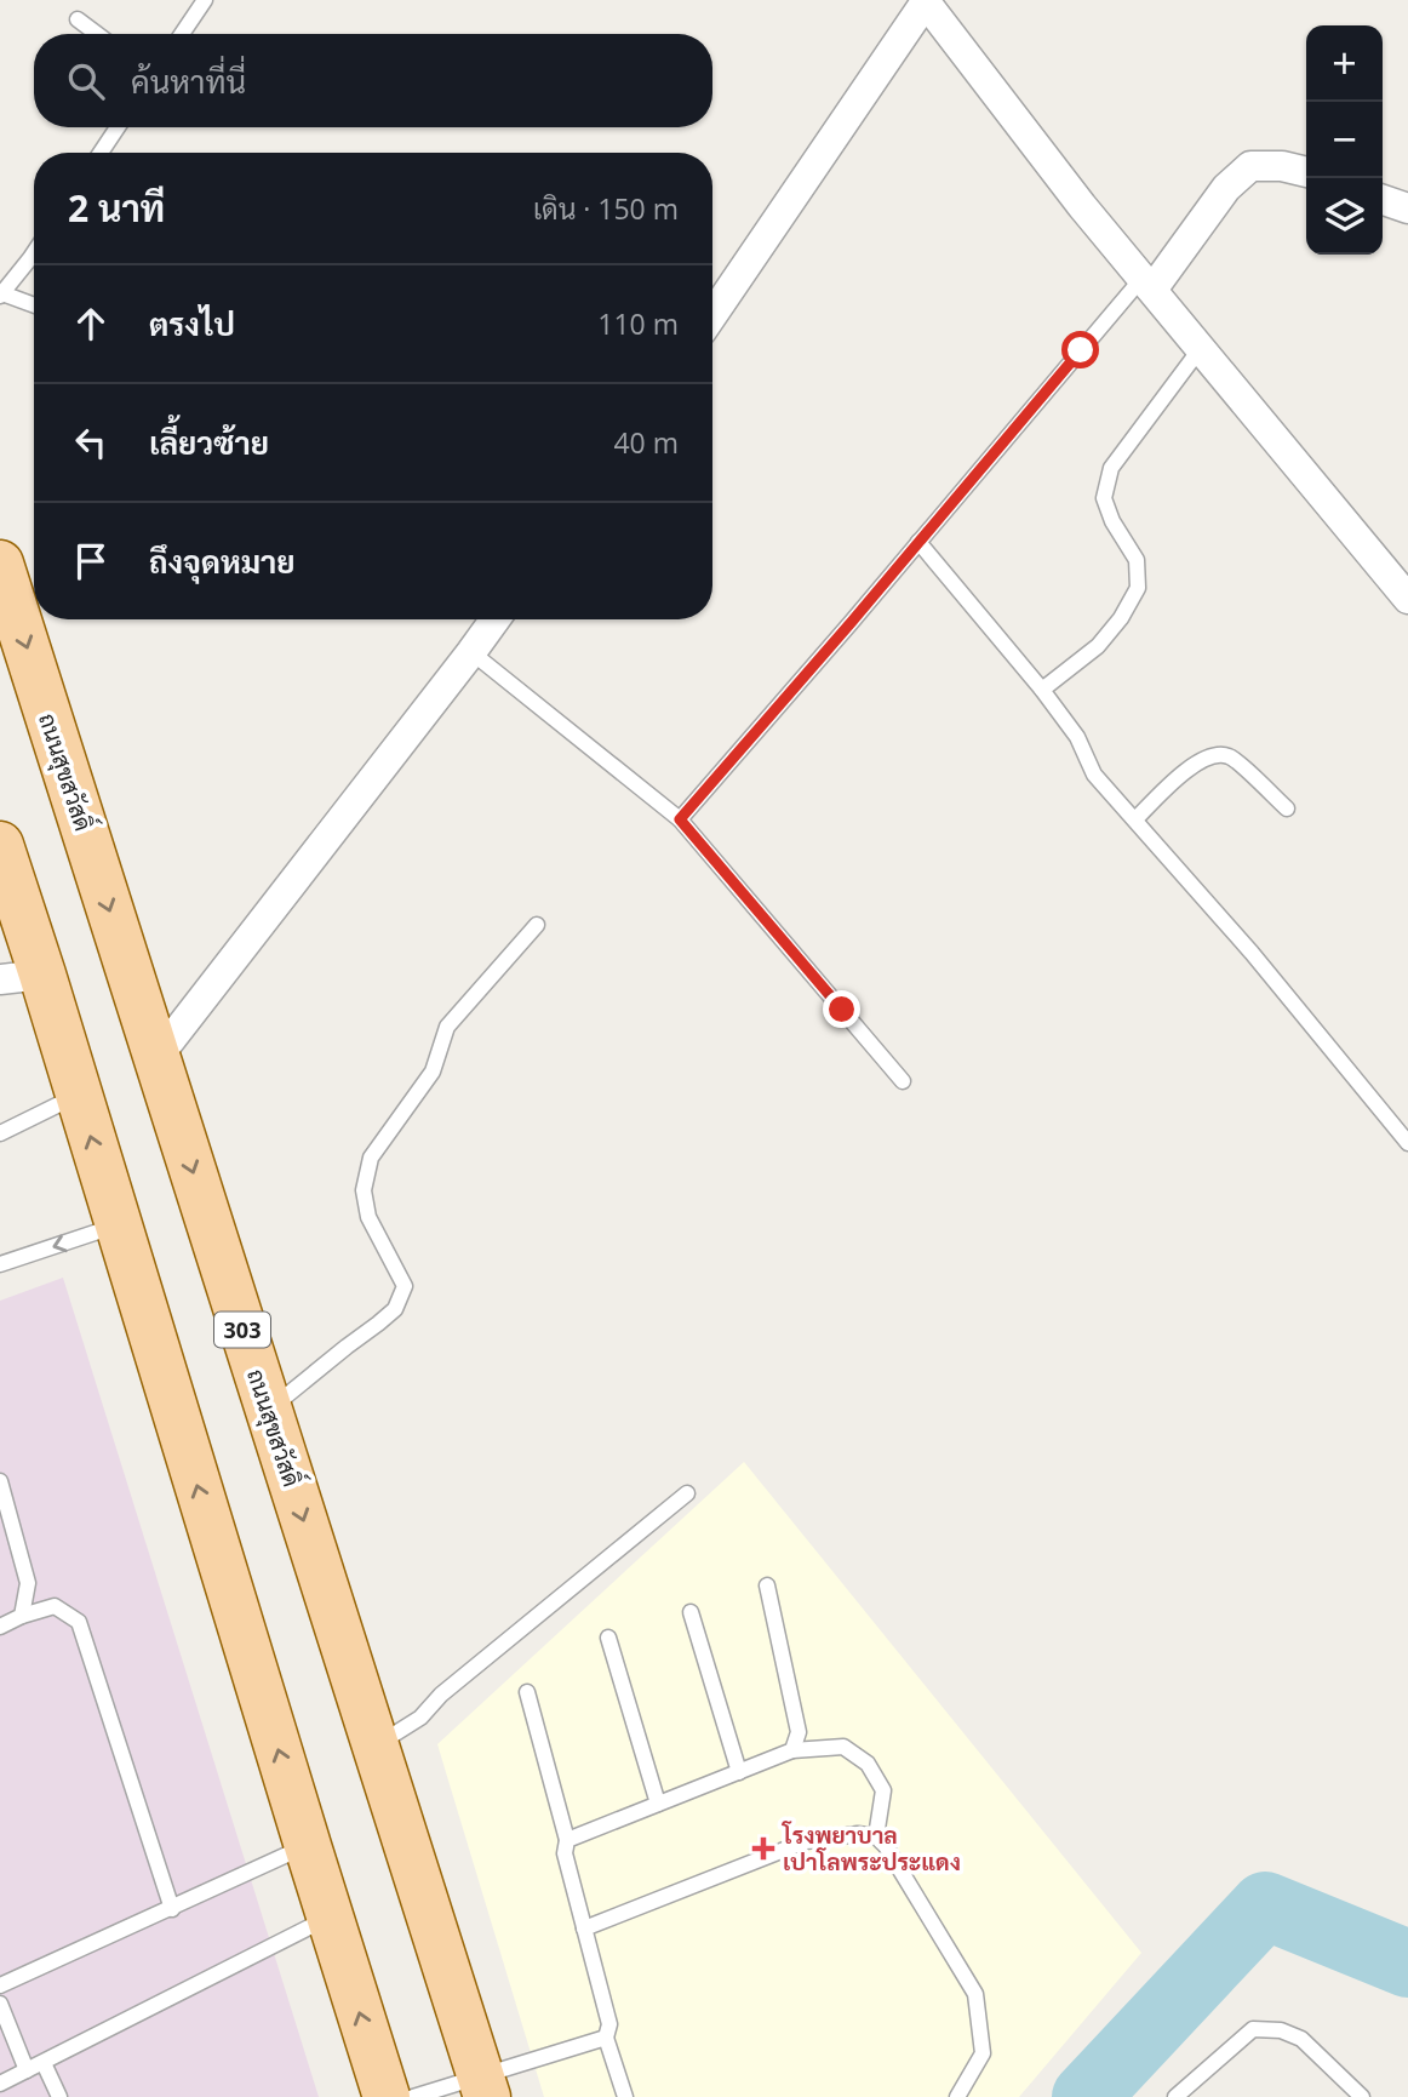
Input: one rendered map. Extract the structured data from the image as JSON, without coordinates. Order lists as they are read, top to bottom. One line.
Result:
{"streets":{"main road":["ถนนสุขสวัสดิ์","303"]},"places":{"health":["โรงพยาบาล เปาโลพระประแดง"]},"page":{"map_buttons":["+","−"],"search":"ค้นหาที่นี่","heading":["2 นาที","เดิน · 150 m"],"list":[["ตรงไป","110 m"],["เลี้ยวซ้าย","40 m"],"ถึงจุดหมาย"]}}
